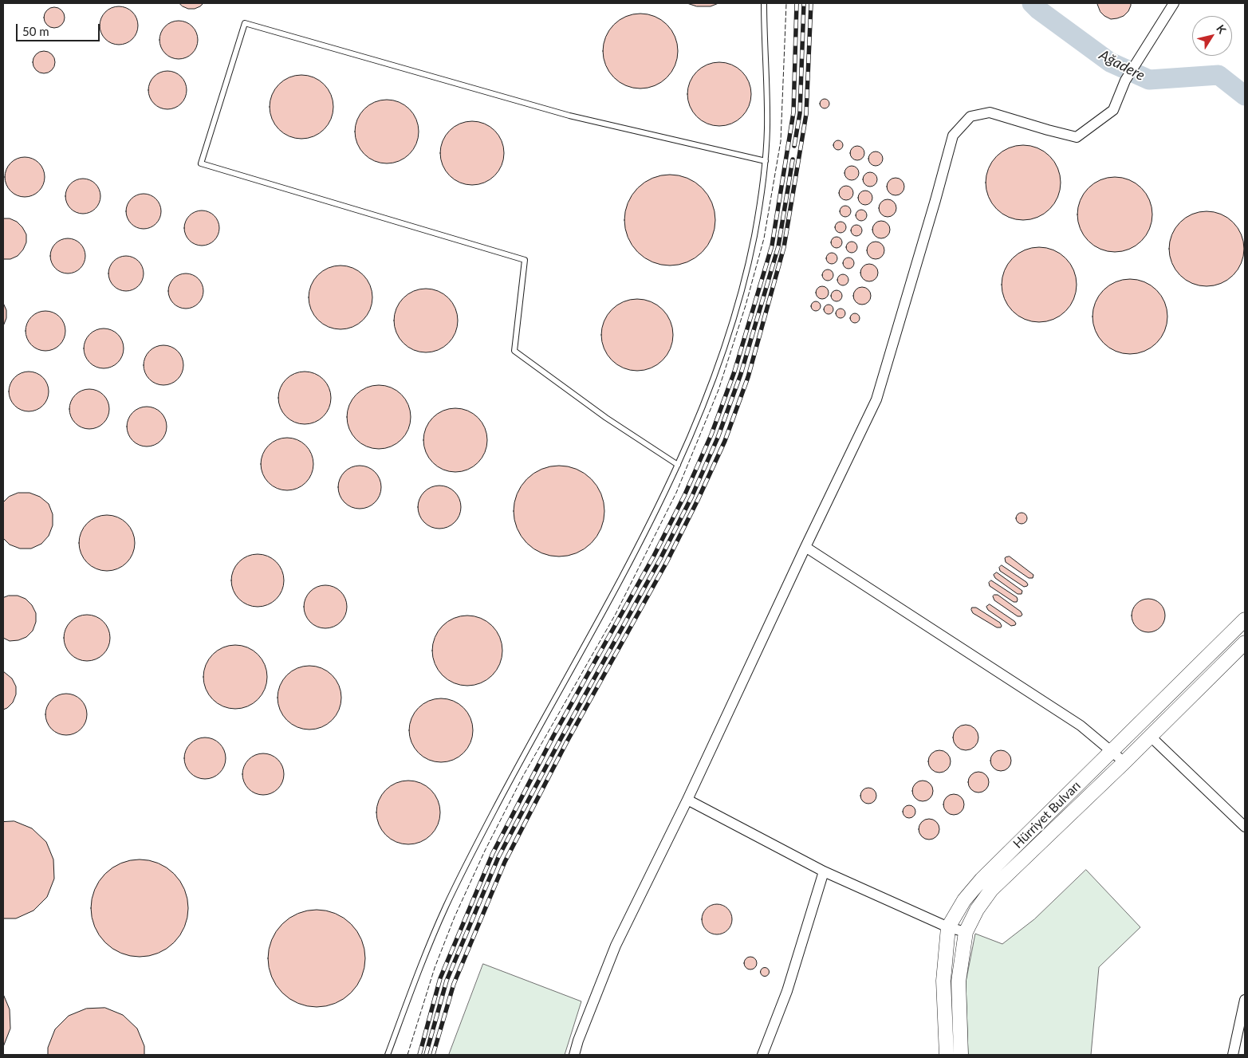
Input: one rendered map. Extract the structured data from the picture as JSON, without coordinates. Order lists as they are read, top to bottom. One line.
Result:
{"streets":{"main road":["Hürriyet Bulvarı"]},"water":["Ağadere"],"scale_bar":"50 m","north":"top right"}
